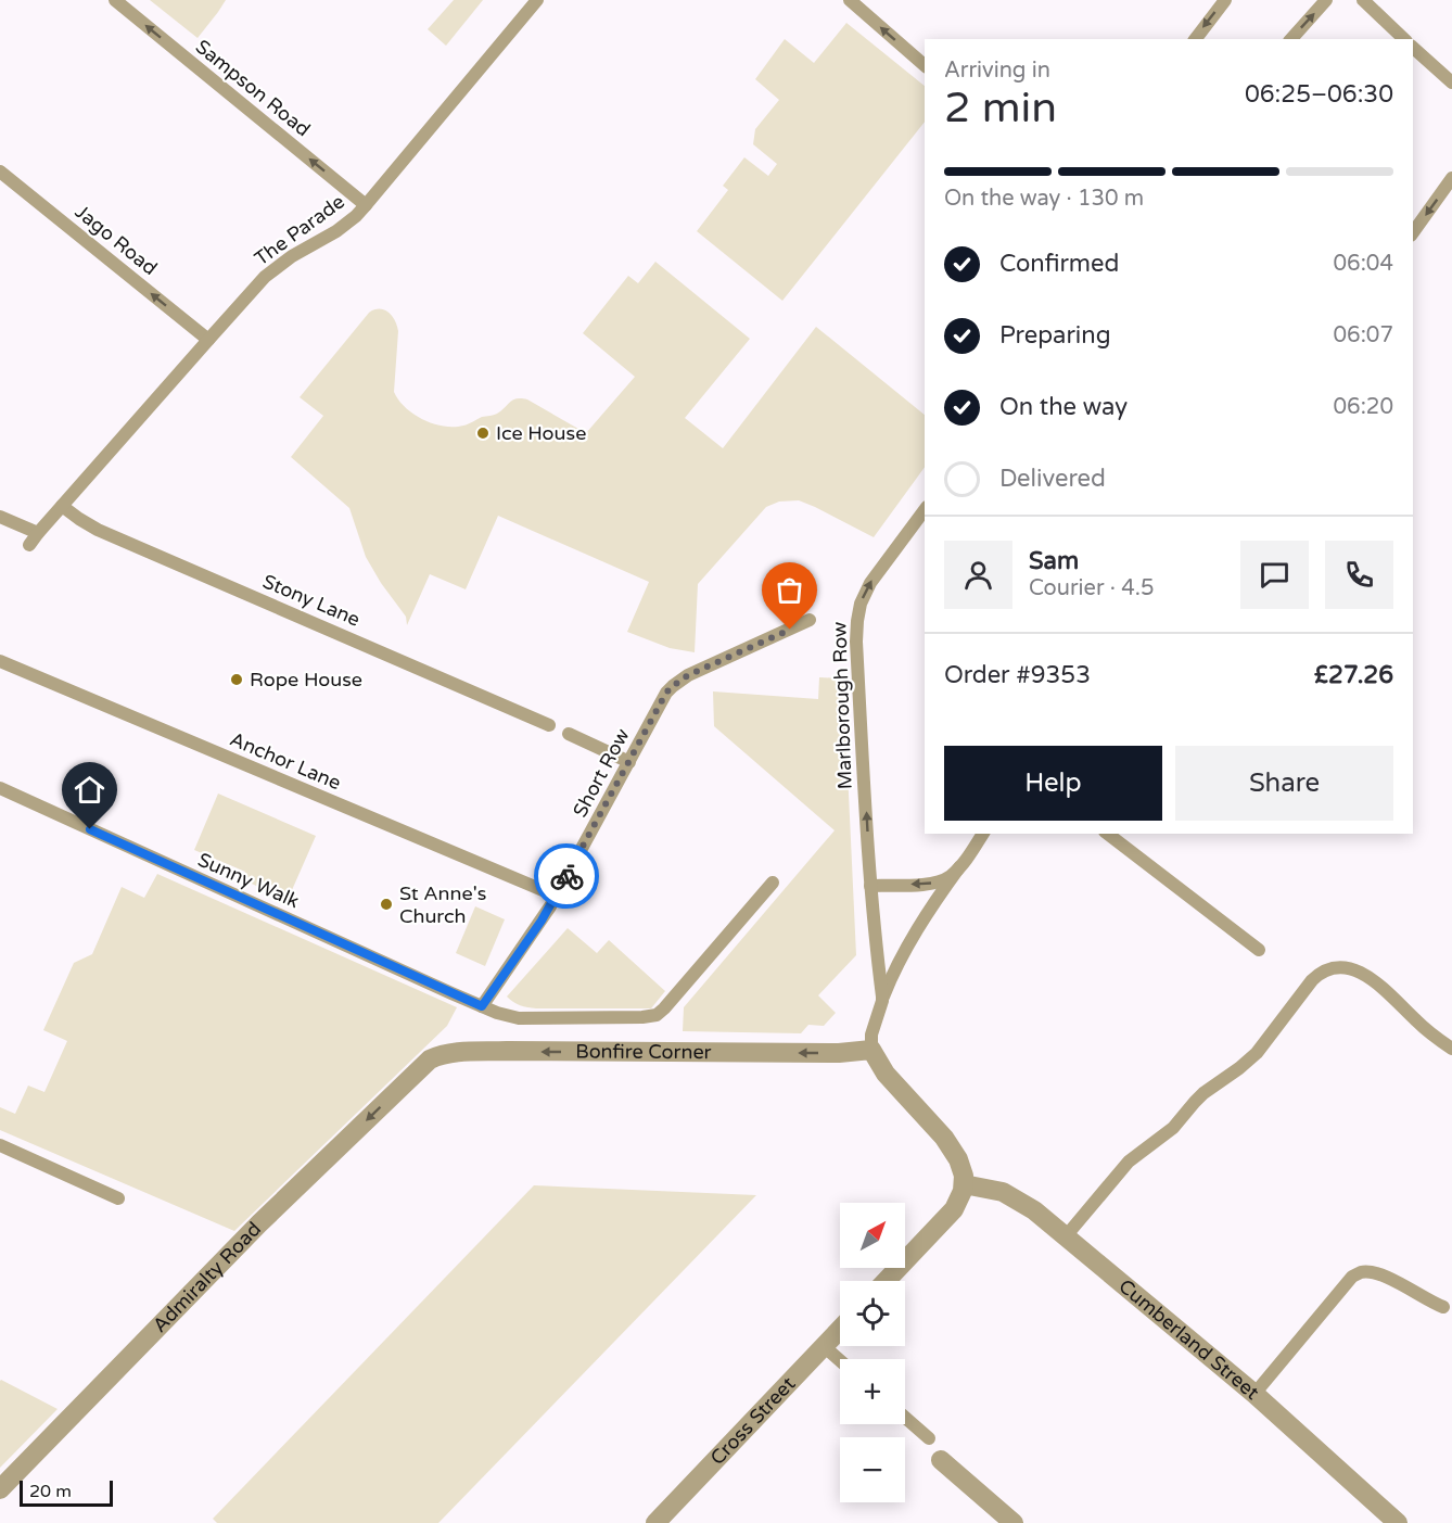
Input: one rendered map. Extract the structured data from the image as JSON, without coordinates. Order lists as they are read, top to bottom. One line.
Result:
{"streets":{"street":["Bonfire Corner","Admiralty Road","Cumberland Street","Cross Street"],"lane":["Sampson Road","The Parade","Jago Road","Stony Lane","Marlborough Row","Anchor Lane","Short Row","Sunny Walk"]},"crossings":[["Sampson Road","The Parade"],["The Parade","Jago Road"],["The Parade","Stony Lane"],["Anchor Lane","Short Row"],["Short Row","Sunny Walk"],["Bonfire Corner","Admiralty Road"]],"one_way":["Sampson Road","Jago Road","Marlborough Row","Bonfire Corner","Admiralty Road"],"places":["Ice House","Rope House","St Anne's Church"],"scale_bar":"20 m","north":"top right","page":{"heading":["2 min","Arriving in","06:25–06:30"],"panel":["Sam","Courier · 4.5","Order #9353","£27.26"],"bar":"On the way · 130 m","list":[["Confirmed","06:04"],["Preparing","06:07"],["On the way","06:20"],"Delivered"],"buttons":["Help","Share"],"map_buttons":["+","−"],"scale":"20 m"}}
